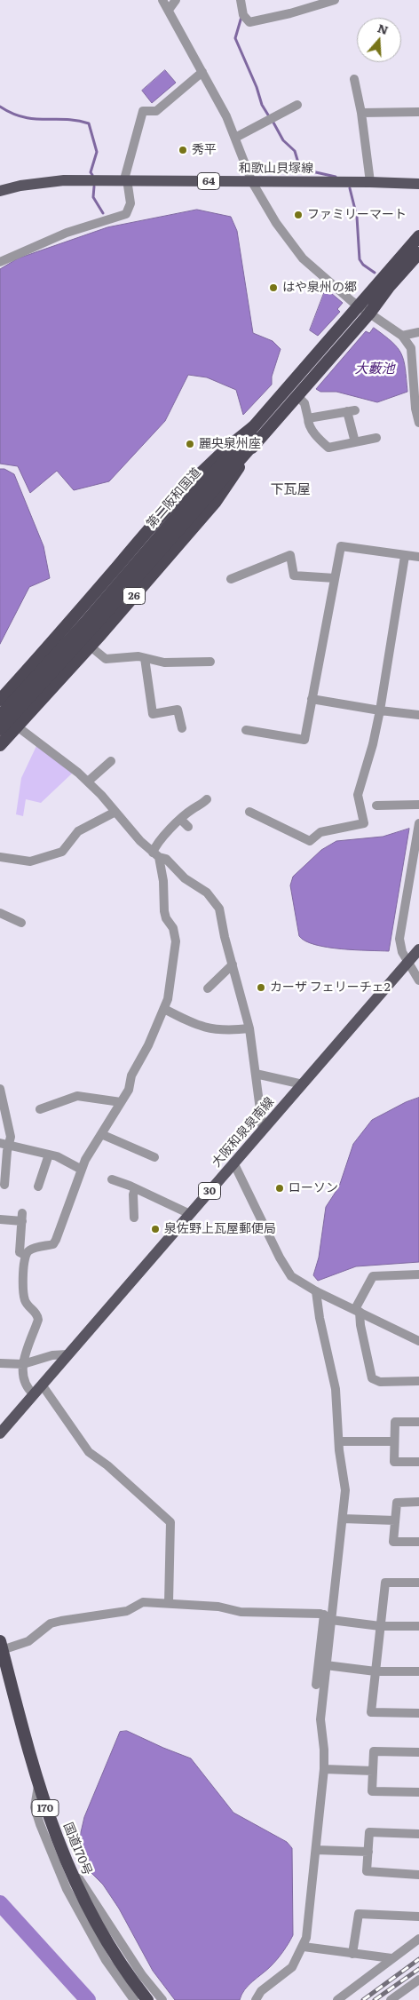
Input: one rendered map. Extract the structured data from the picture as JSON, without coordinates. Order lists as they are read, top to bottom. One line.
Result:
{"streets":{"highway":["第二阪和国道","26","170","国道170号"],"main road":["和歌山貝塚線","64","大阪和泉泉南線","30"]},"crossings":[["第二阪和国道","26"]],"districts":["下瓦屋"],"water":["大藪池"],"places":["秀平","ファミリーマート","はや泉州の郷","麗央泉州座","カーザ フェリーチェ2","ローソン","泉佐野上瓦屋郵便局"],"north":"top"}
